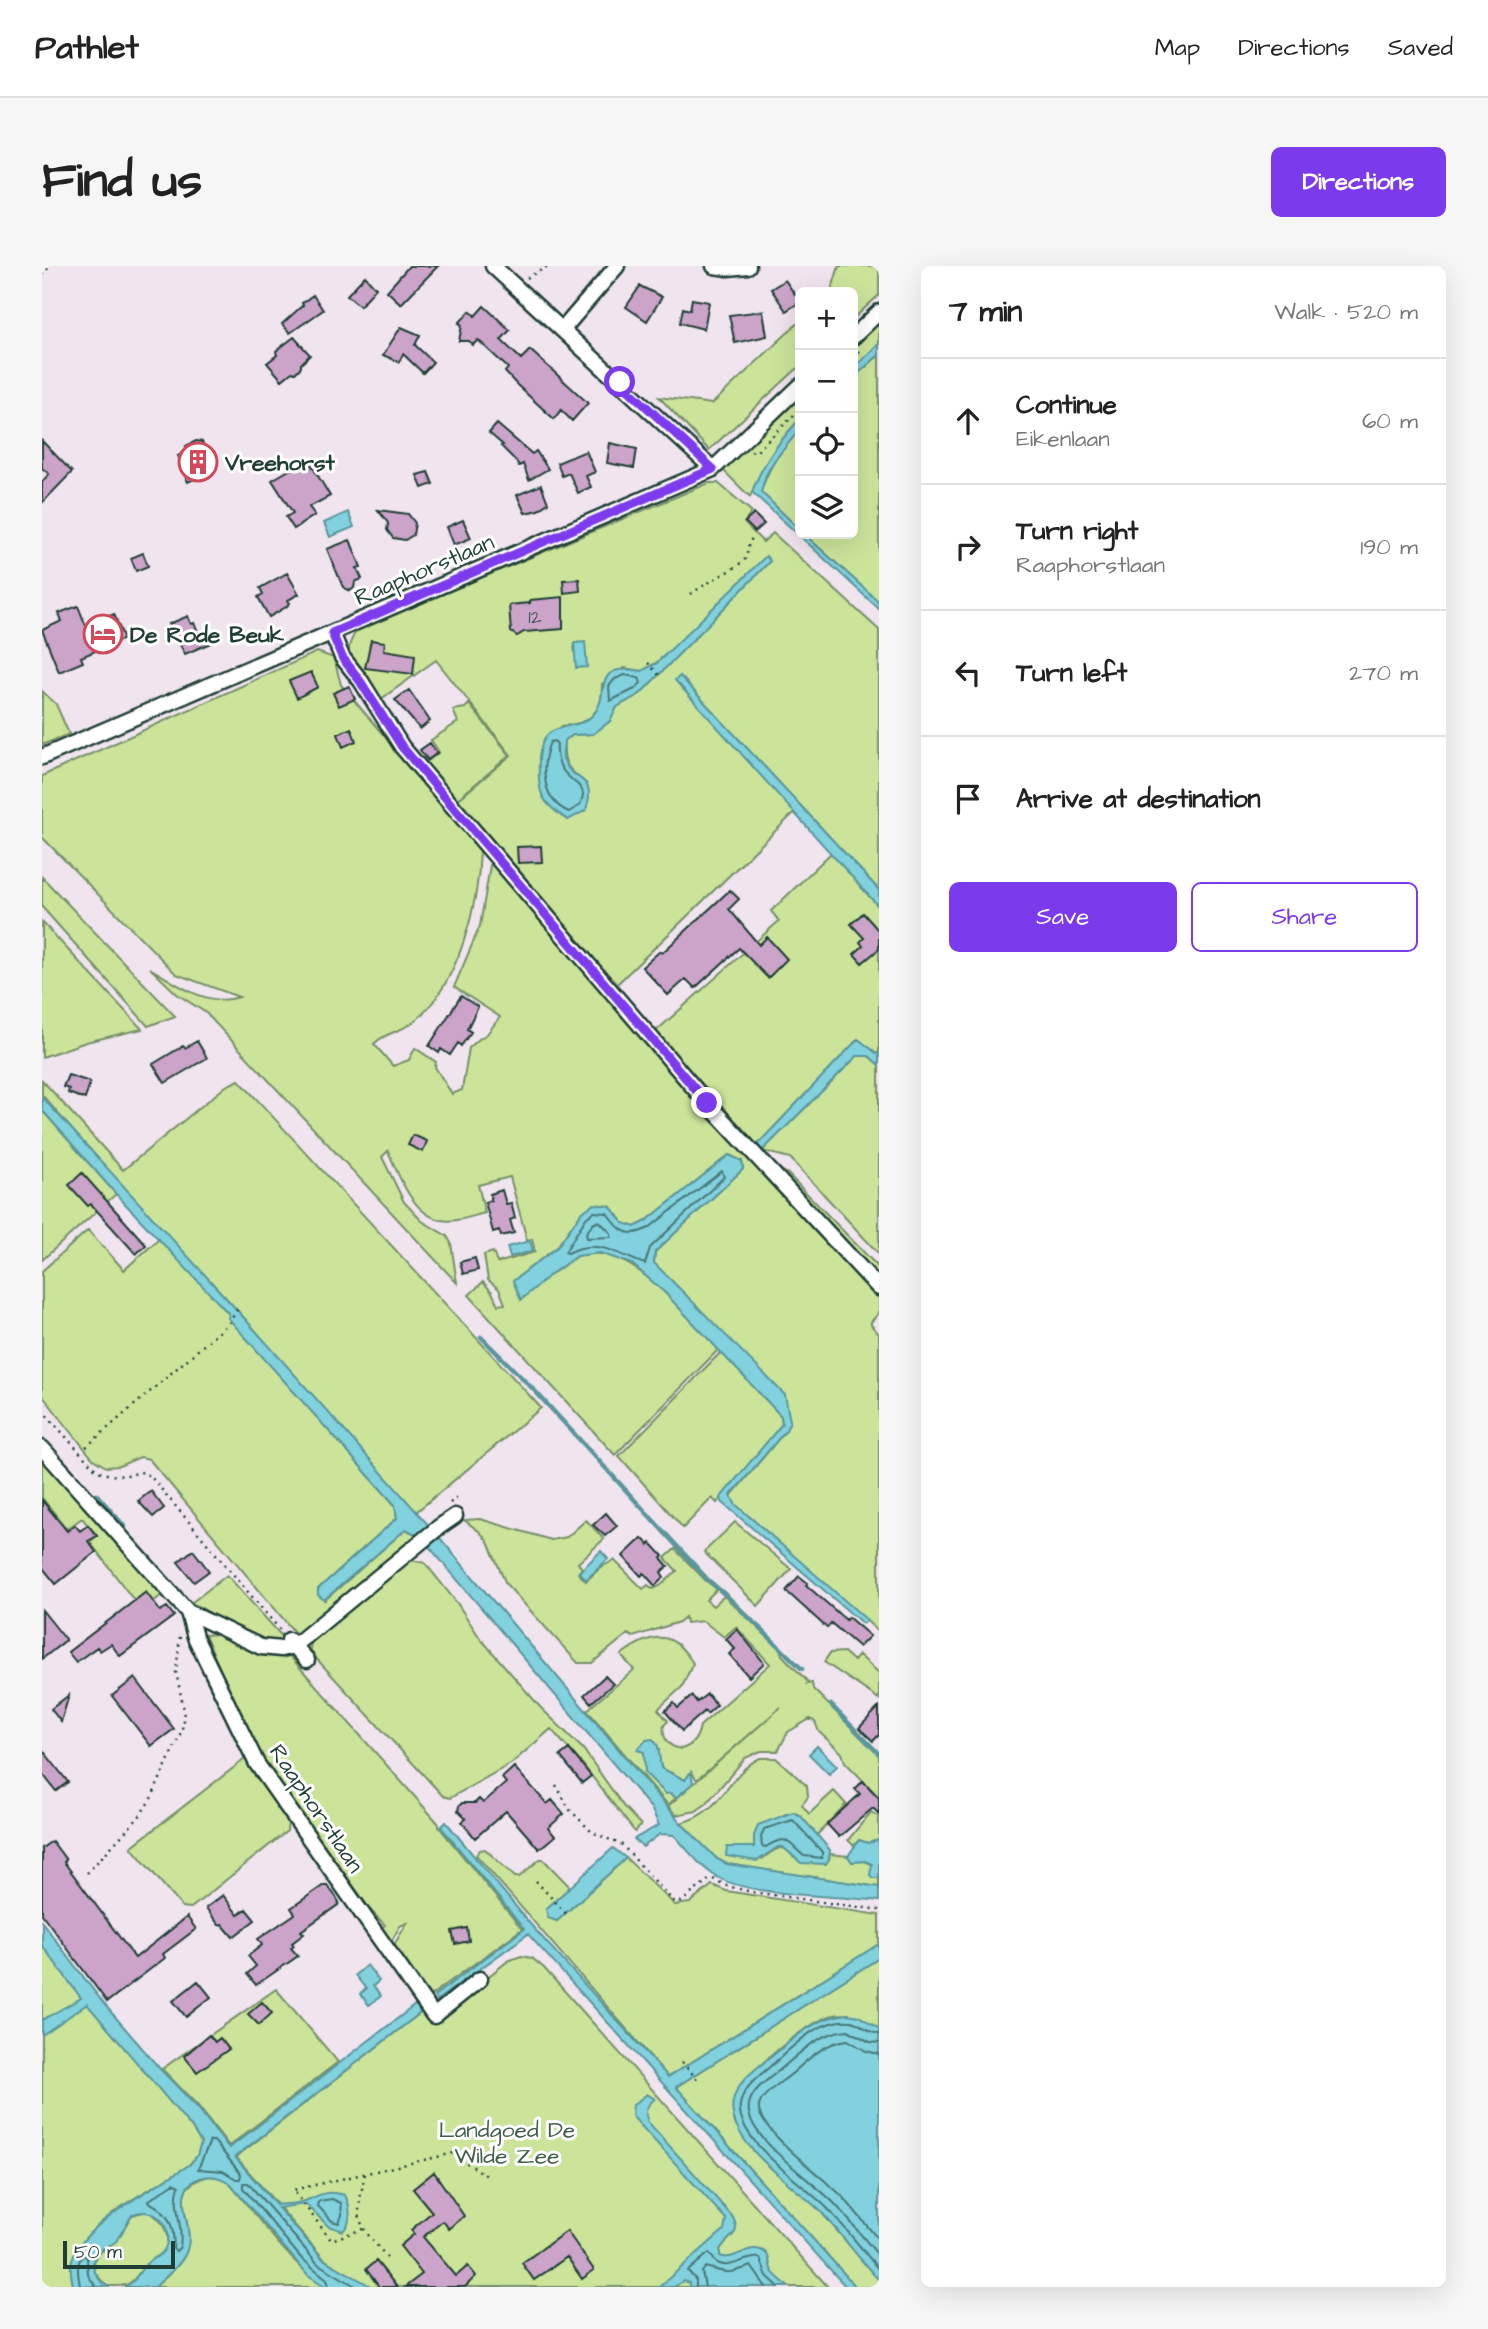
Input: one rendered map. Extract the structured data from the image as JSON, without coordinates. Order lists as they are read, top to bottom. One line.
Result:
{"streets":{"street":["Raaphorstlaan"]},"parks":["Landgoed De Wilde Zee"],"places":{"building":["Vreehorst"],"hotel":["De Rode Beuk"]},"house_numbers":["12"],"scale_bar":"50 m","page":{"header":"Pathlet","nav":["Map","Directions","Saved"],"buttons":["Directions",["Save","Share"]],"title":"Find us","heading":["7 min","Walk · 520 m"],"map_buttons":["+","−"],"list":[["Continue","Eikenlaan","60 m"],["Turn right","Raaphorstlaan","190 m"],["Turn left","270 m"],"Arrive at destination"],"scale":"50 m"}}
